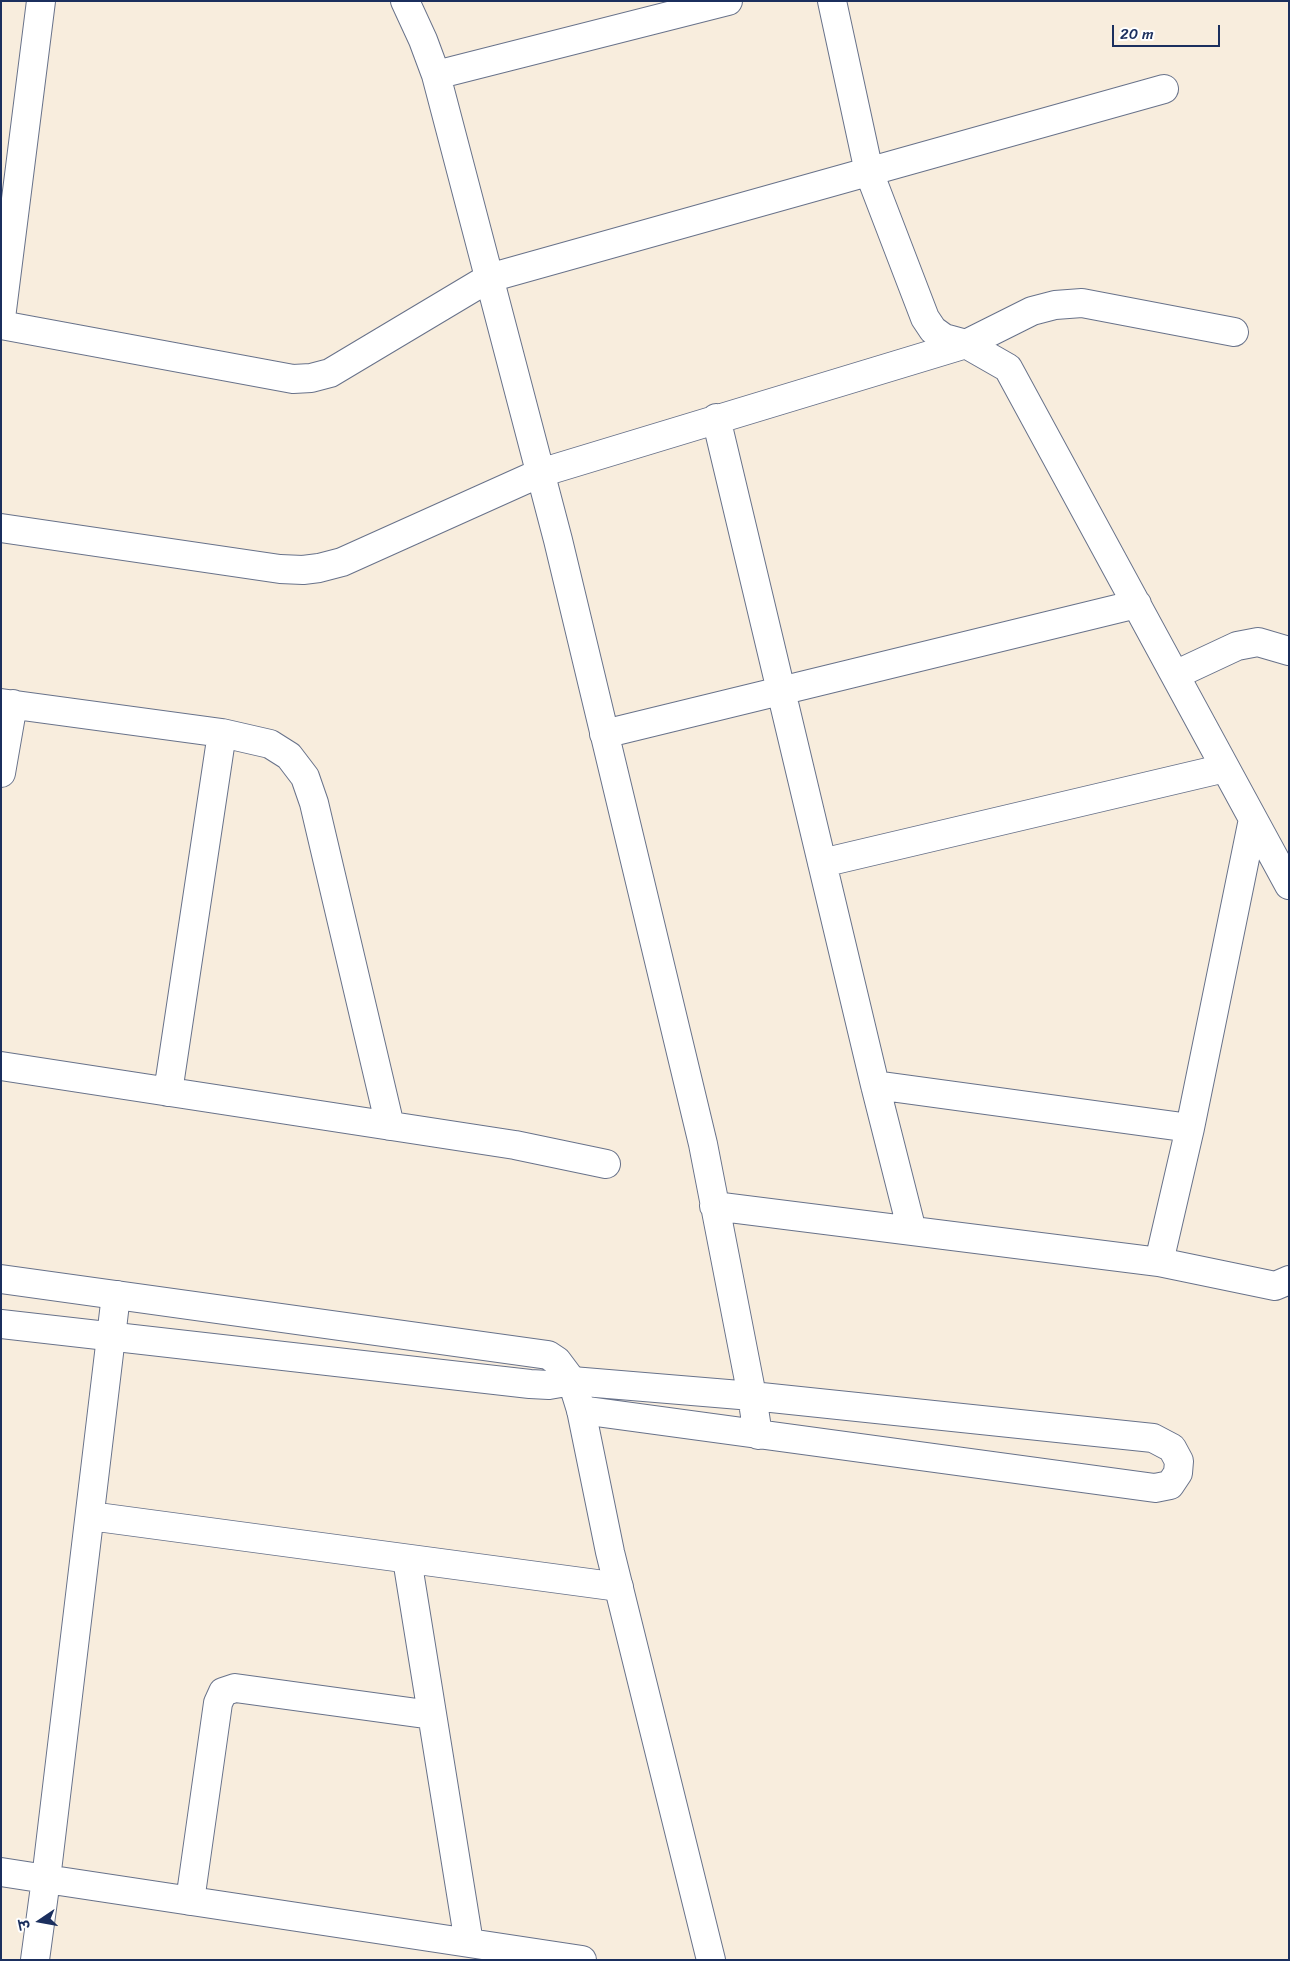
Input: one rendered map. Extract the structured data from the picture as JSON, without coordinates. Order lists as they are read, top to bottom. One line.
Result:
{"scale_bar":"20 m","north":"left"}
